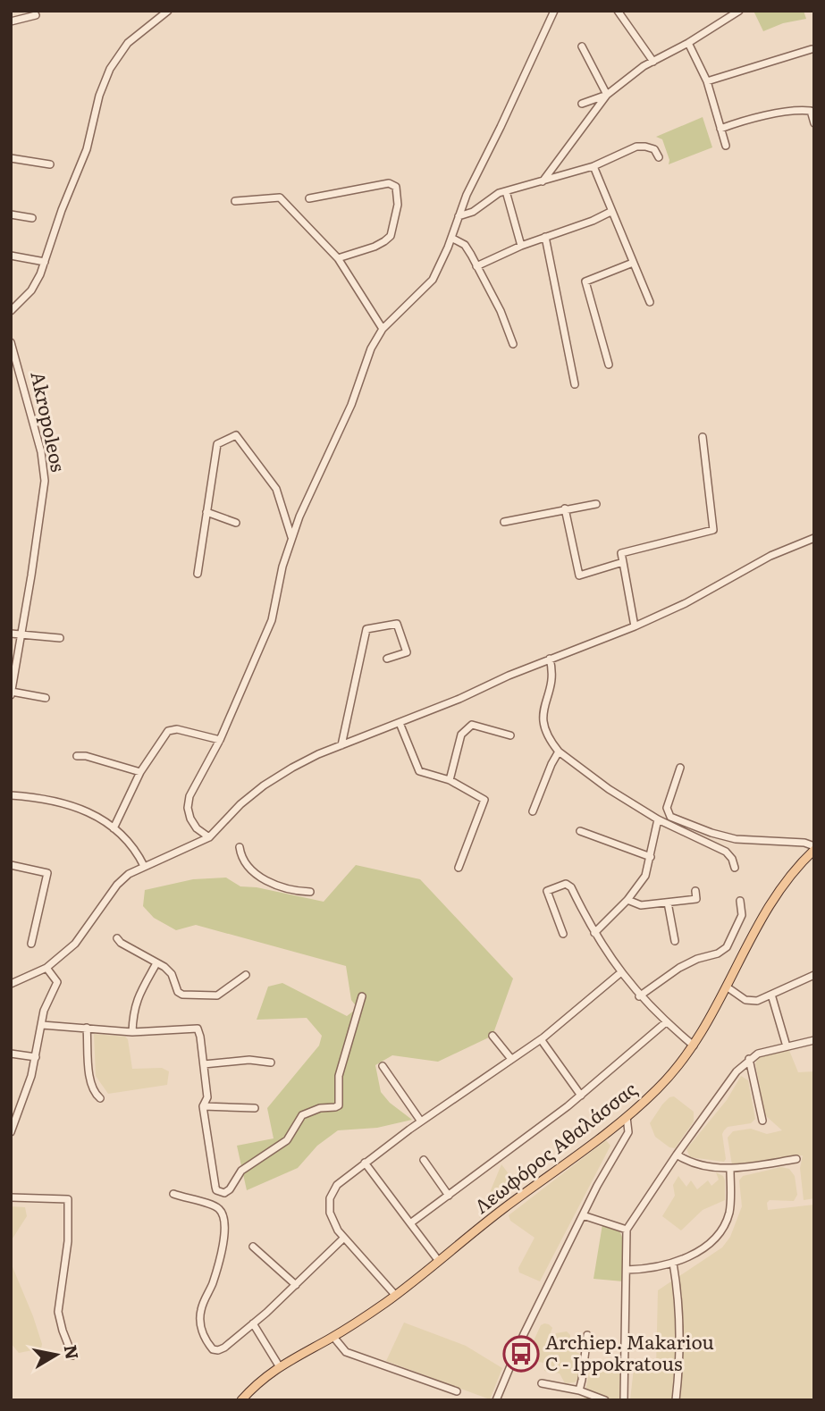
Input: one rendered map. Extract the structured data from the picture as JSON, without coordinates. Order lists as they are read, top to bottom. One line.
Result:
{"streets":{"main road":["Λεωφόρος Αθαλάσσας"],"street":["Akropoleos"]},"places":{"bus stop":["Archiep. Makariou C - Ippokratous"]},"north":"right"}
